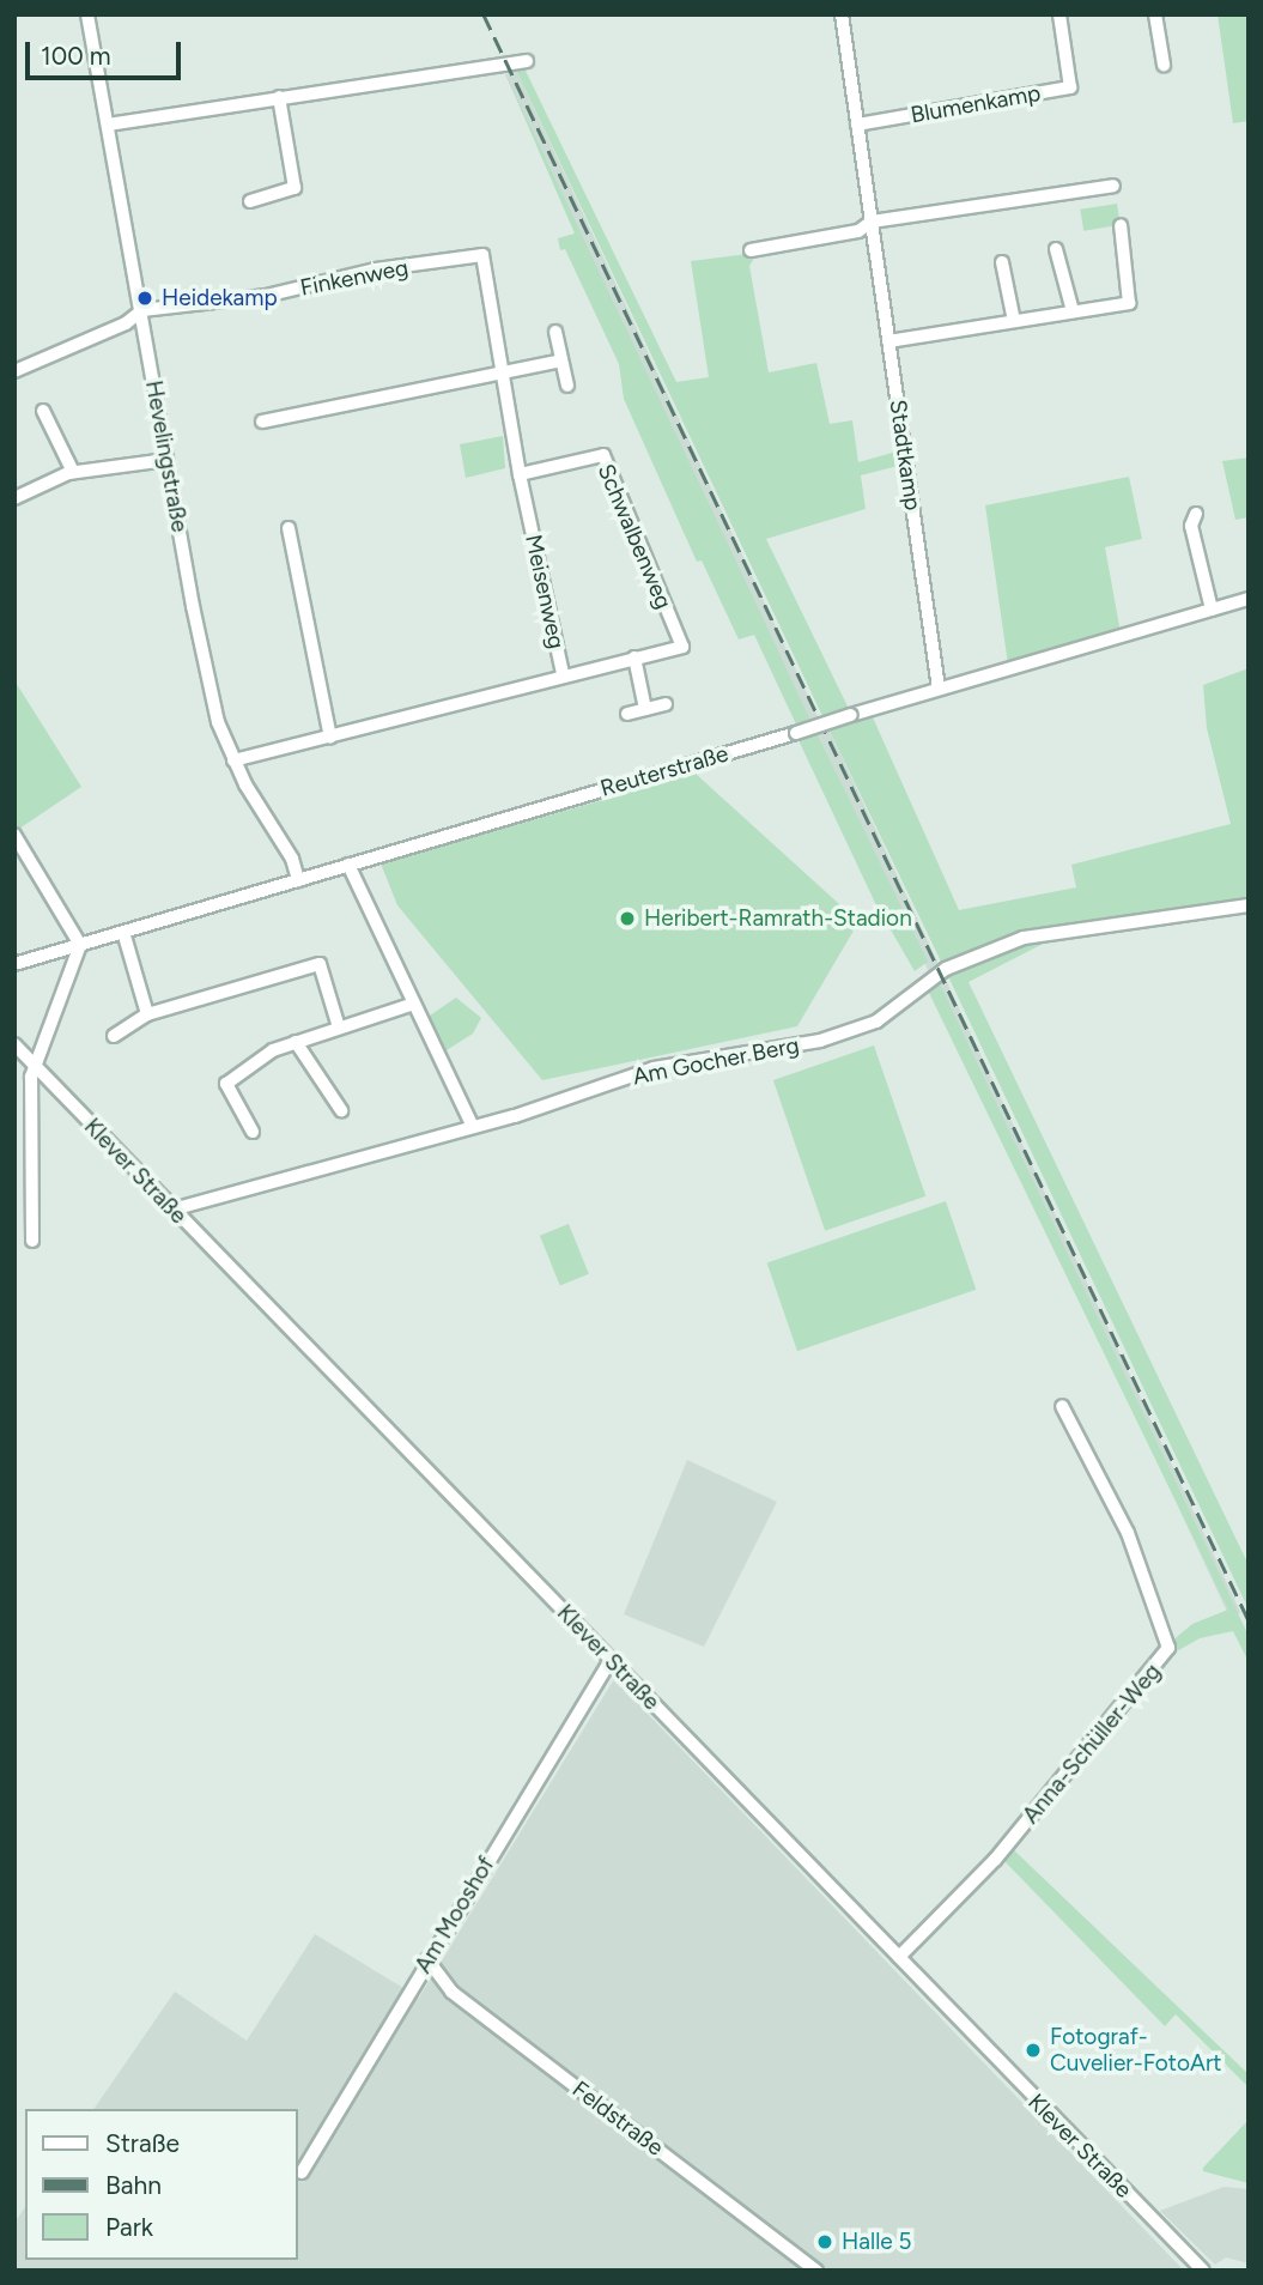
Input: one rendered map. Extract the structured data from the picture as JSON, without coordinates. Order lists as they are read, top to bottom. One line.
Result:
{"streets":{"street":["Blumenkamp","Finkenweg","Stadtkamp","Hevelingstraße","Schwalbenweg","Meisenweg","Reuterstraße","Am Gocher Berg","Klever Straße","Anna-Schüller-Weg","Am Mooshof","Feldstraße"]},"crossings":[["Blumenkamp","Stadtkamp"],["Finkenweg","Hevelingstraße"],["Finkenweg","Meisenweg"],["Stadtkamp","Reuterstraße"],["Hevelingstraße","Meisenweg"],["Hevelingstraße","Reuterstraße"],["Schwalbenweg","Meisenweg"],["Am Gocher Berg","Klever Straße"],["Klever Straße","Anna-Schüller-Weg"],["Klever Straße","Am Mooshof"],["Am Mooshof","Feldstraße"]],"places":["Heidekamp","Heribert-Ramrath-Stadion","Fotograf- Cuvelier-FotoArt","Halle 5"],"legend":["Straße","Bahn","Park"],"scale_bar":"100 m"}
